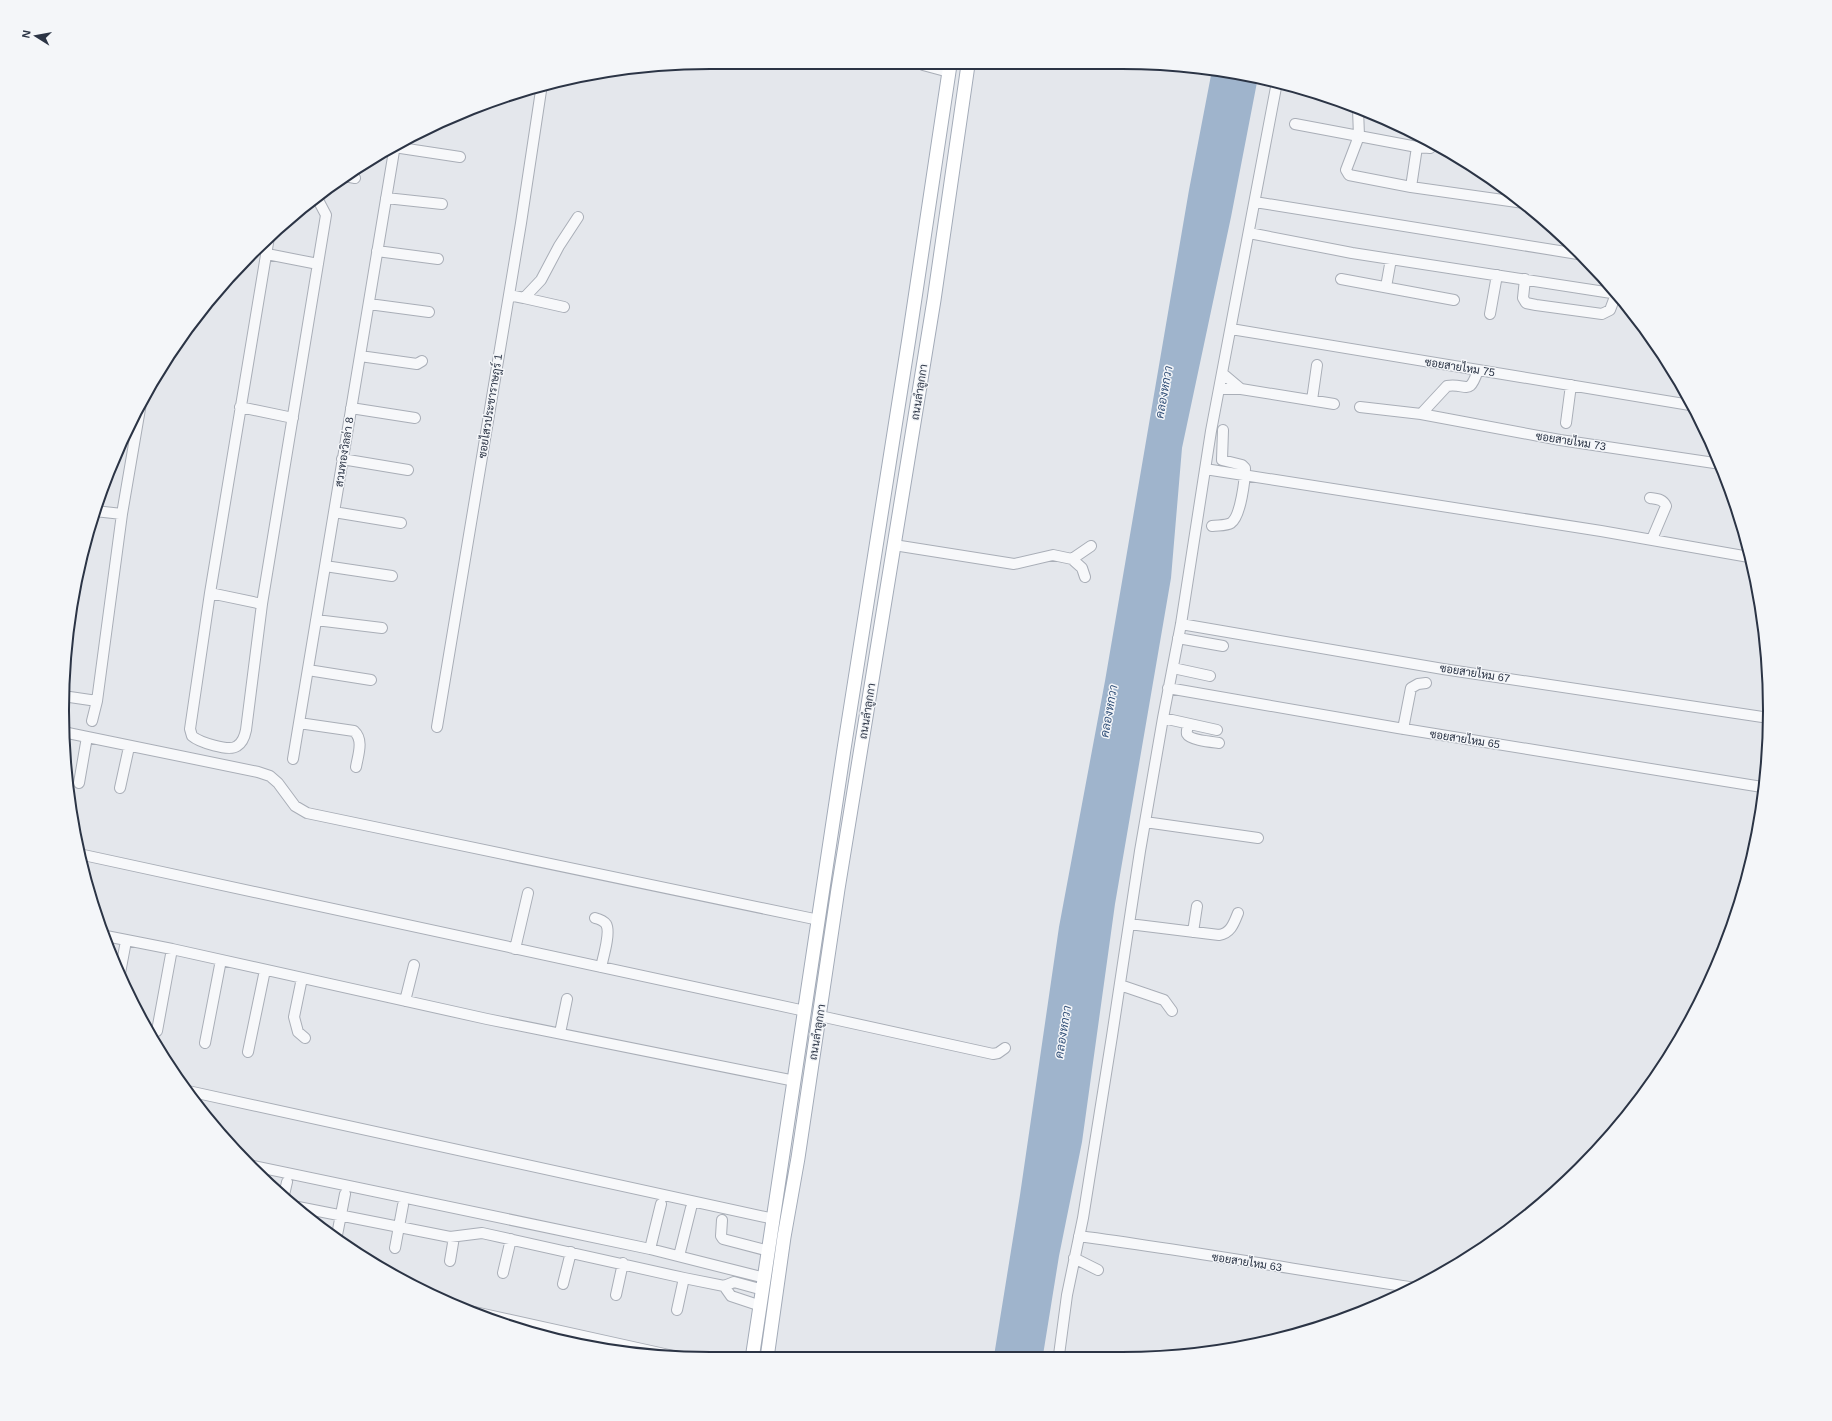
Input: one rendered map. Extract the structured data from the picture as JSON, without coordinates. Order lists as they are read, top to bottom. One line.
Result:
{"streets":{"main road":["ถนนลำลูกกา"],"street":["ซอยสายไหม 75","ซอยไสวประชาราษฎร์ 1","ซอยสายไหม 73","สวนทองวิลล่า 8","ซอยสายไหม 67","ซอยสายไหม 65","ซอยสายไหม 63"]},"water":["คลองหกวา"],"north":"left"}
